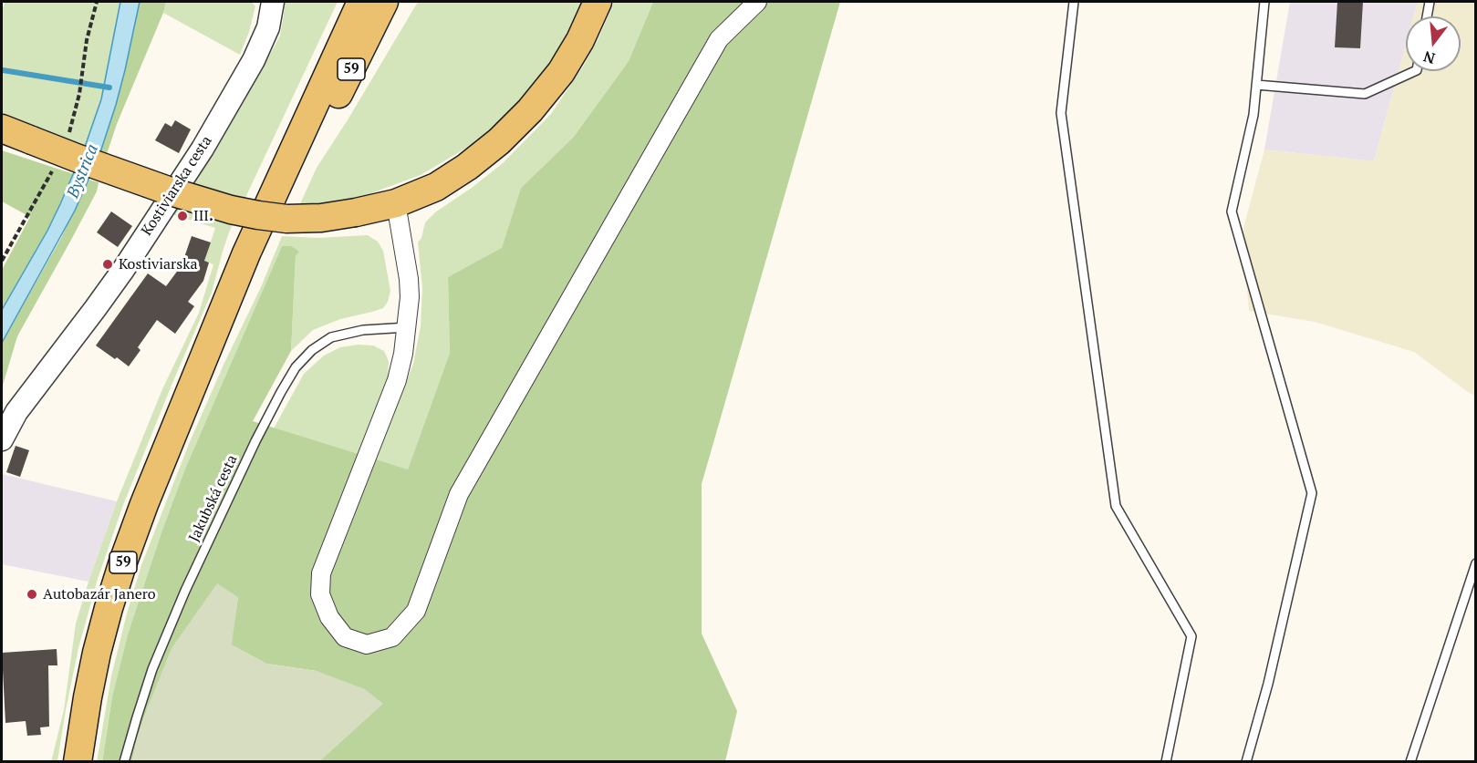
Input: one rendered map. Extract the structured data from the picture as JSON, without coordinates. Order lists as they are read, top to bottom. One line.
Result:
{"streets":{"main road":["59"],"street":["Kostiviarska cesta"],"lane":["Jakubská cesta"]},"water":["Bystrica"],"places":["III.","Kostiviarska","Autobazár Janero"],"north":"bottom"}
